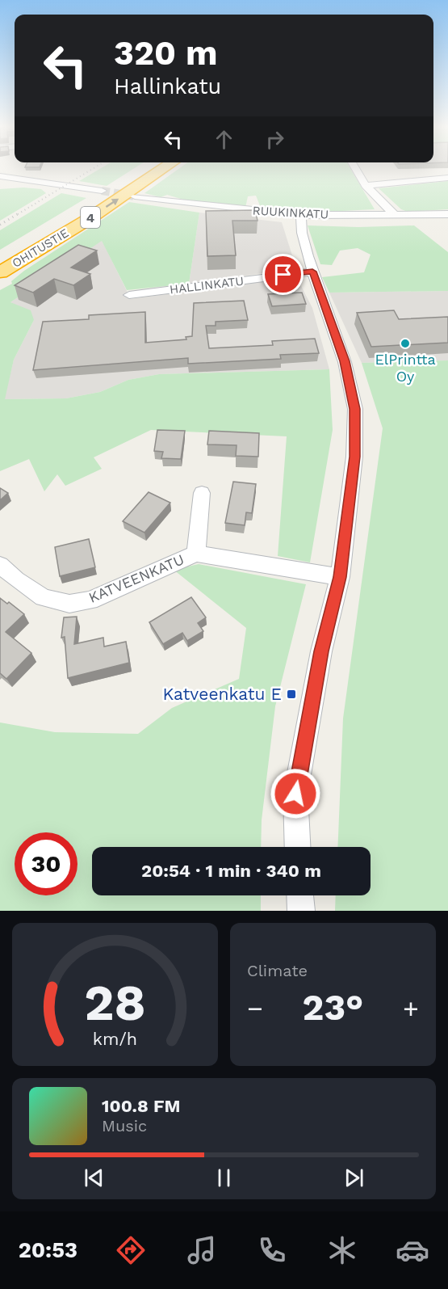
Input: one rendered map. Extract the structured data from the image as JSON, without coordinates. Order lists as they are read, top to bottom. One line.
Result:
{"streets":{"highway":["4","OHITUSTIE"],"street":["RUUKINKATU","HALLINKATU","KATVEENKATU"]},"places":{"other":["ElPrintta Oy"],"transit":["Katveenkatu E"]},"page":{"turn":["320 m","Hallinkatu"],"limit":"30","trip":"20:54 · 1 min · 340 m","tile":"Climate","heat":["−","23°","+"],"song":["100.8 FM","Music"],"tabs":"20:53","gauge":["28","km/h"]}}
